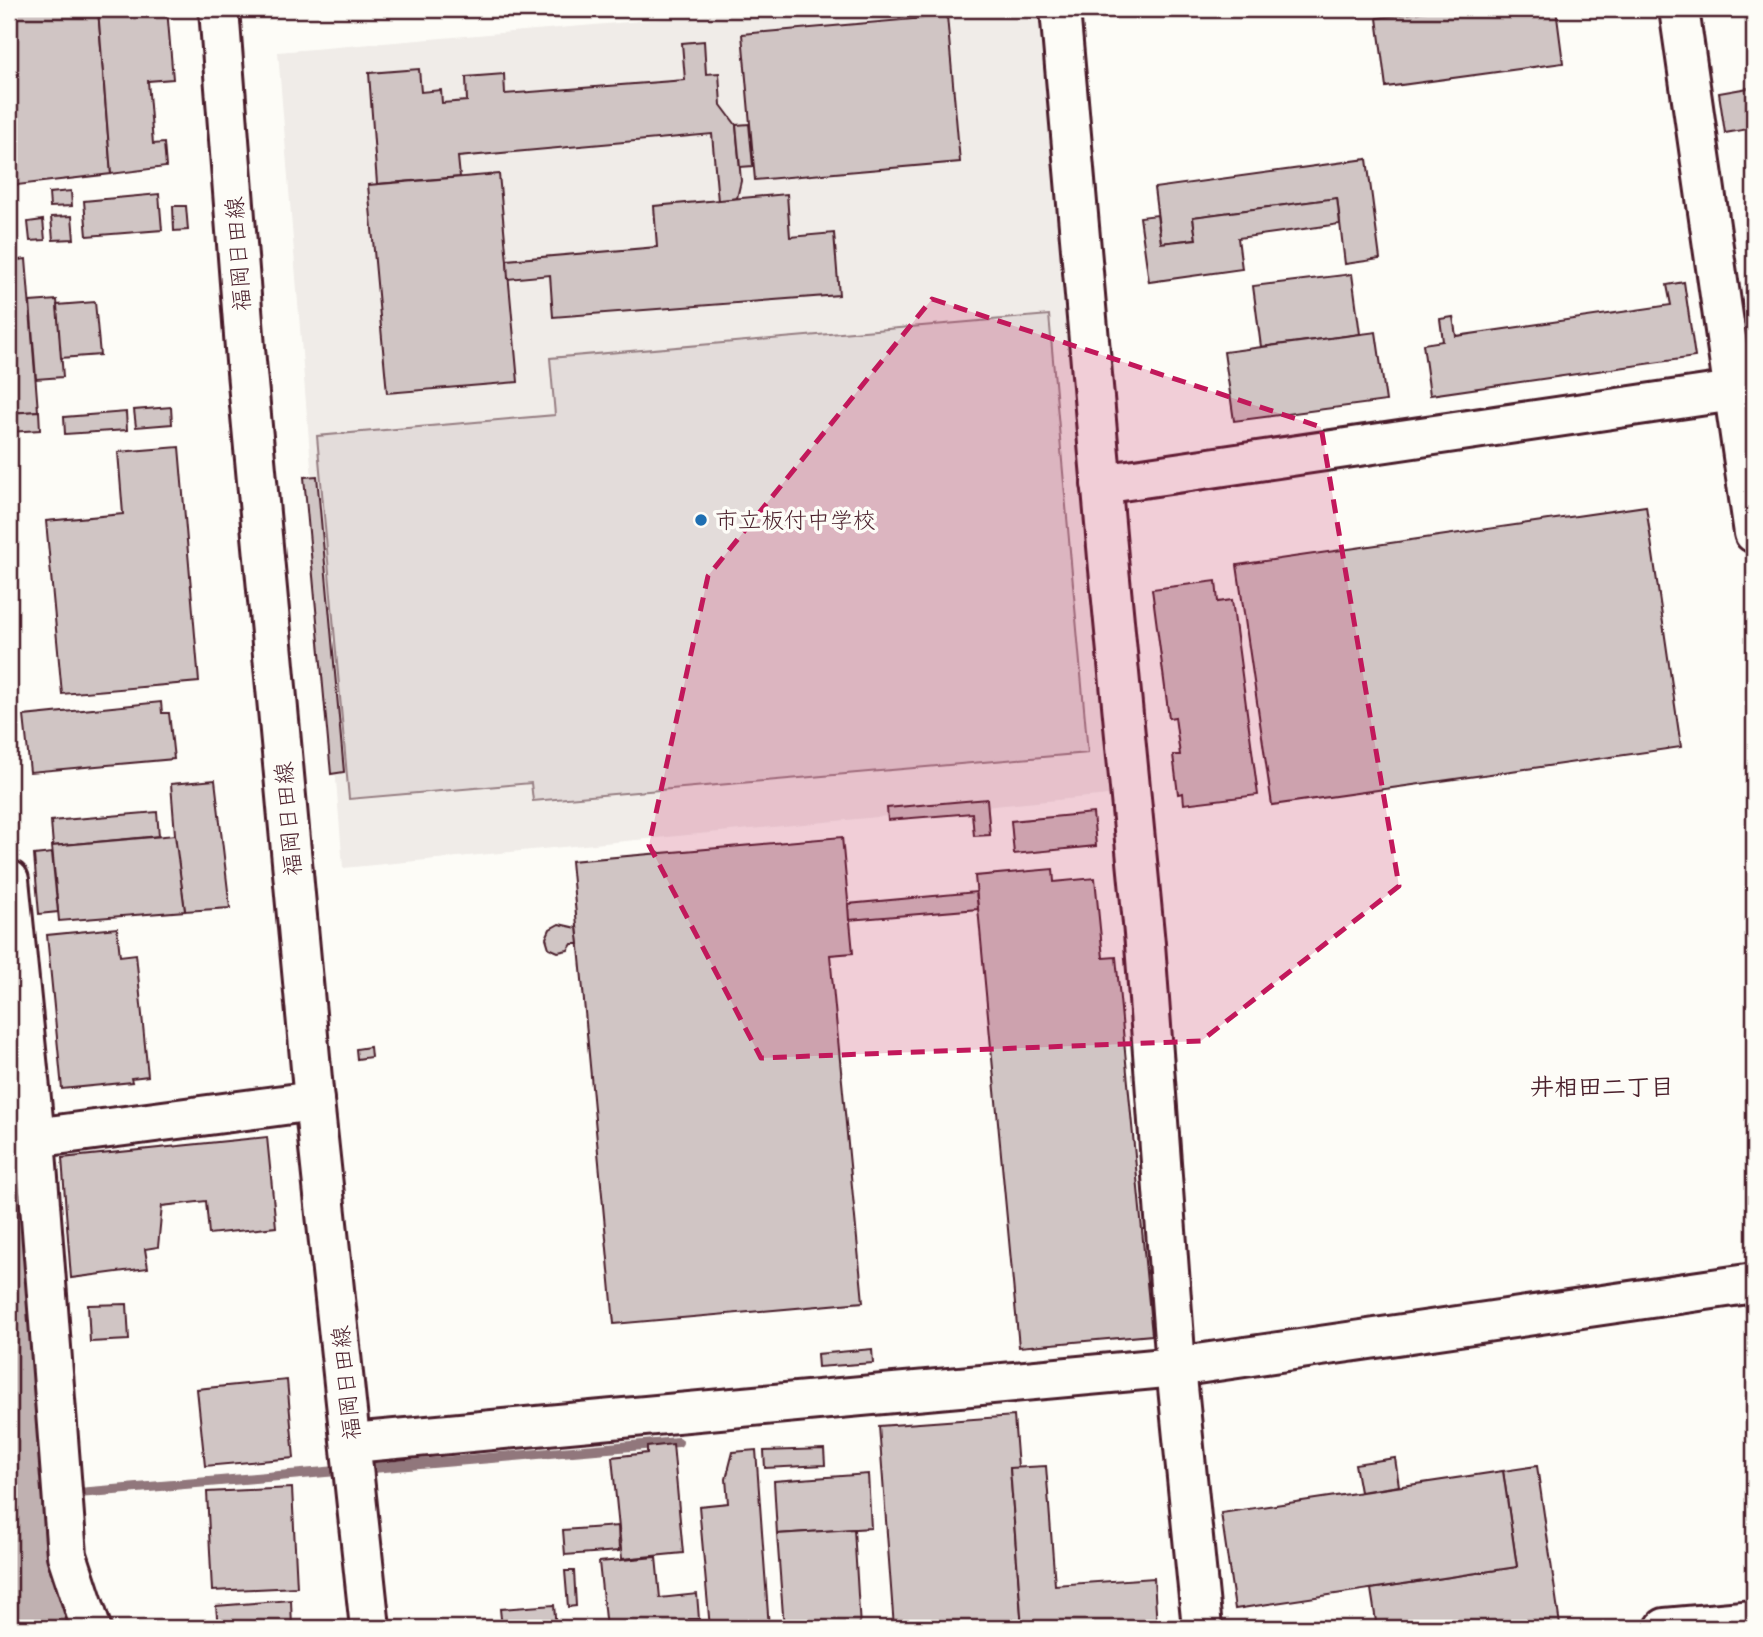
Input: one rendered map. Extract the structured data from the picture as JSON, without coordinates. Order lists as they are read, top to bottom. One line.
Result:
{"streets":{"street":["福岡日田線"]},"districts":["井相田二丁目"],"places":["市立板付中学校"]}
